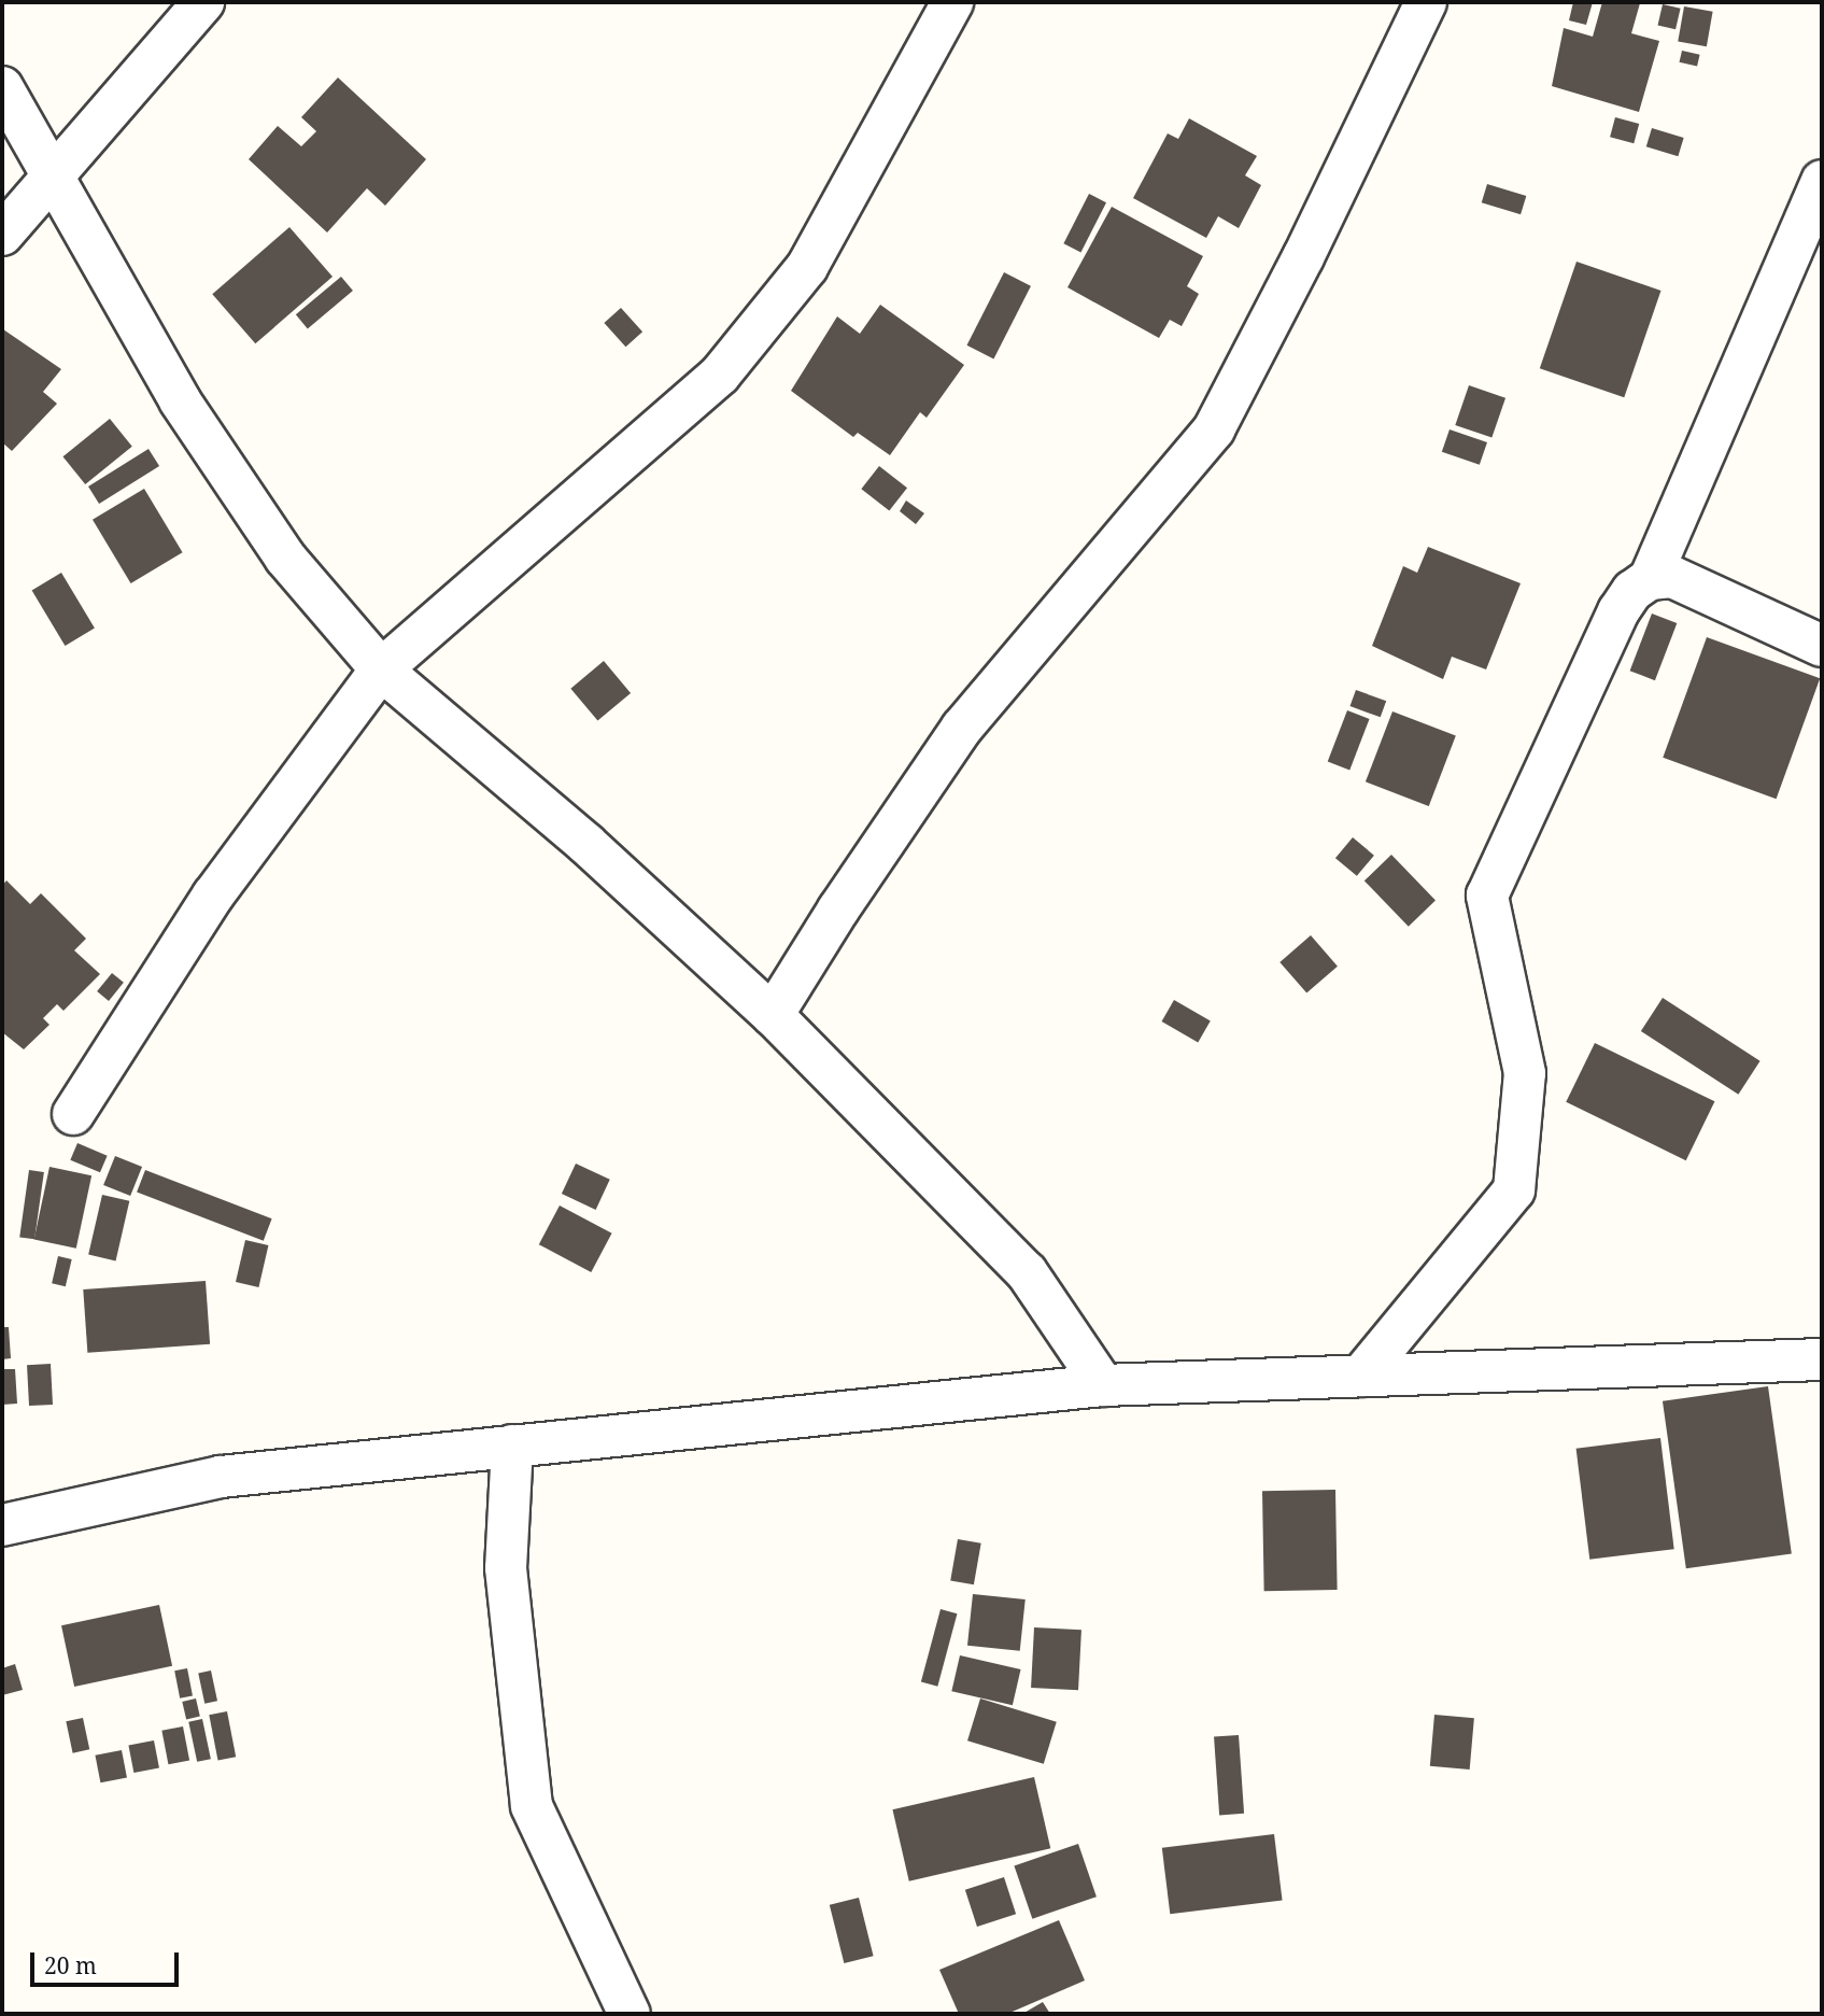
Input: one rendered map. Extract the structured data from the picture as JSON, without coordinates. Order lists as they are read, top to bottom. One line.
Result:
{"scale_bar":"20 m"}
